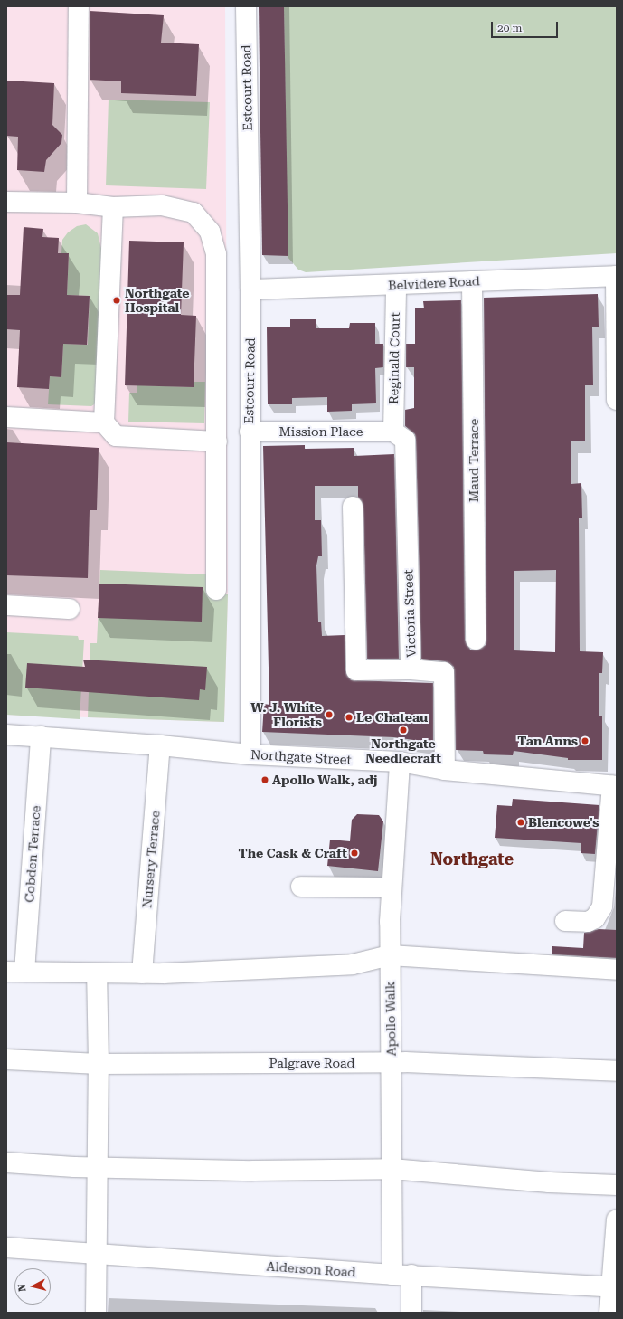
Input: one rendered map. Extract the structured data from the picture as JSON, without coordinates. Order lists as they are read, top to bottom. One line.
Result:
{"streets":{"street":["Estcourt Road","Belvidere Road","Reginald Court","Mission Place","Maud Terrace","Victoria Street","Northgate Street","Cobden Terrace","Nursery Terrace","Apollo Walk","Palgrave Road","Alderson Road"]},"crossings":[["Estcourt Road","Belvidere Road"],["Estcourt Road","Mission Place"],["Estcourt Road","Northgate Street"],["Belvidere Road","Reginald Court"],["Belvidere Road","Maud Terrace"],["Reginald Court","Mission Place"],["Reginald Court","Victoria Street"],["Mission Place","Victoria Street"],["Victoria Street","Northgate Street"],["Northgate Street","Cobden Terrace"],["Northgate Street","Nursery Terrace"],["Northgate Street","Apollo Walk"],["Apollo Walk","Palgrave Road"],["Apollo Walk","Alderson Road"]],"districts":["Northgate"],"places":["Northgate Hospital","W. J. White Florists","Le Chateau","Northgate Needlecraft","Tan Anns","Apollo Walk, adj","Blencowe's","The Cask & Craft"],"scale_bar":"20 m","north":"left"}
